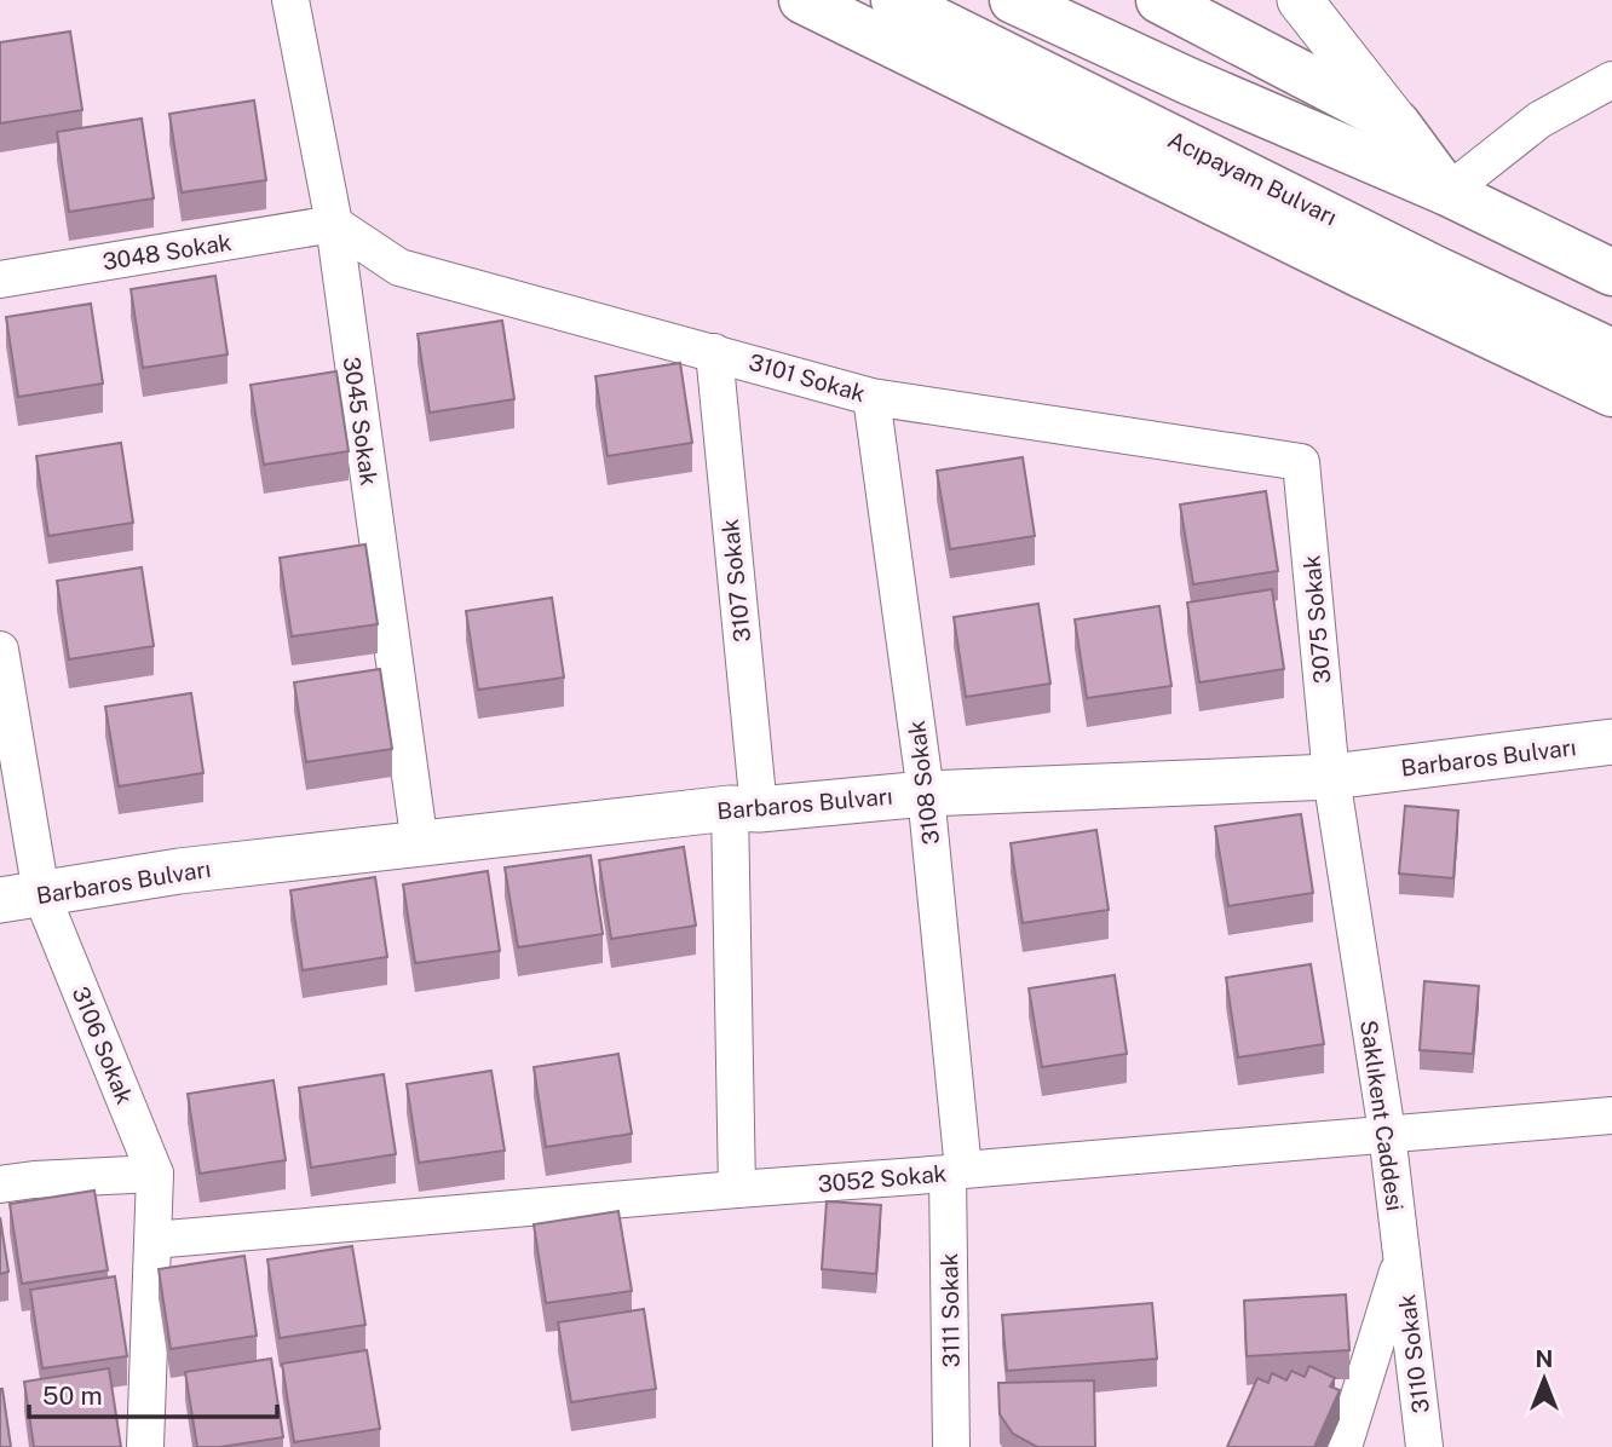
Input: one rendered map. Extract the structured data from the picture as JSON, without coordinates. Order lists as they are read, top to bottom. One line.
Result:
{"streets":{"main road":["Acıpayam Bulvarı"],"street":["3048 Sokak","3101 Sokak","3045 Sokak","3107 Sokak","3075 Sokak","Barbaros Bulvarı","3108 Sokak","3106 Sokak","Saklıkent Caddesi","3052 Sokak","3111 Sokak","3110 Sokak"]},"crossings":[["3048 Sokak","3101 Sokak"],["3048 Sokak","3045 Sokak"],["3101 Sokak","3045 Sokak"],["3101 Sokak","3107 Sokak"],["3101 Sokak","3075 Sokak"],["3101 Sokak","3108 Sokak"],["3045 Sokak","Barbaros Bulvarı"],["3107 Sokak","Barbaros Bulvarı"],["3107 Sokak","3052 Sokak"],["3075 Sokak","Barbaros Bulvarı"],["3075 Sokak","Saklıkent Caddesi"],["Barbaros Bulvarı","3108 Sokak"],["Barbaros Bulvarı","3106 Sokak"],["Barbaros Bulvarı","Saklıkent Caddesi"],["3108 Sokak","3052 Sokak"],["3108 Sokak","3111 Sokak"],["3106 Sokak","3052 Sokak"],["Saklıkent Caddesi","3052 Sokak"],["Saklıkent Caddesi","3110 Sokak"],["3052 Sokak","3111 Sokak"]],"scale_bar":"50 m","north":"top"}
